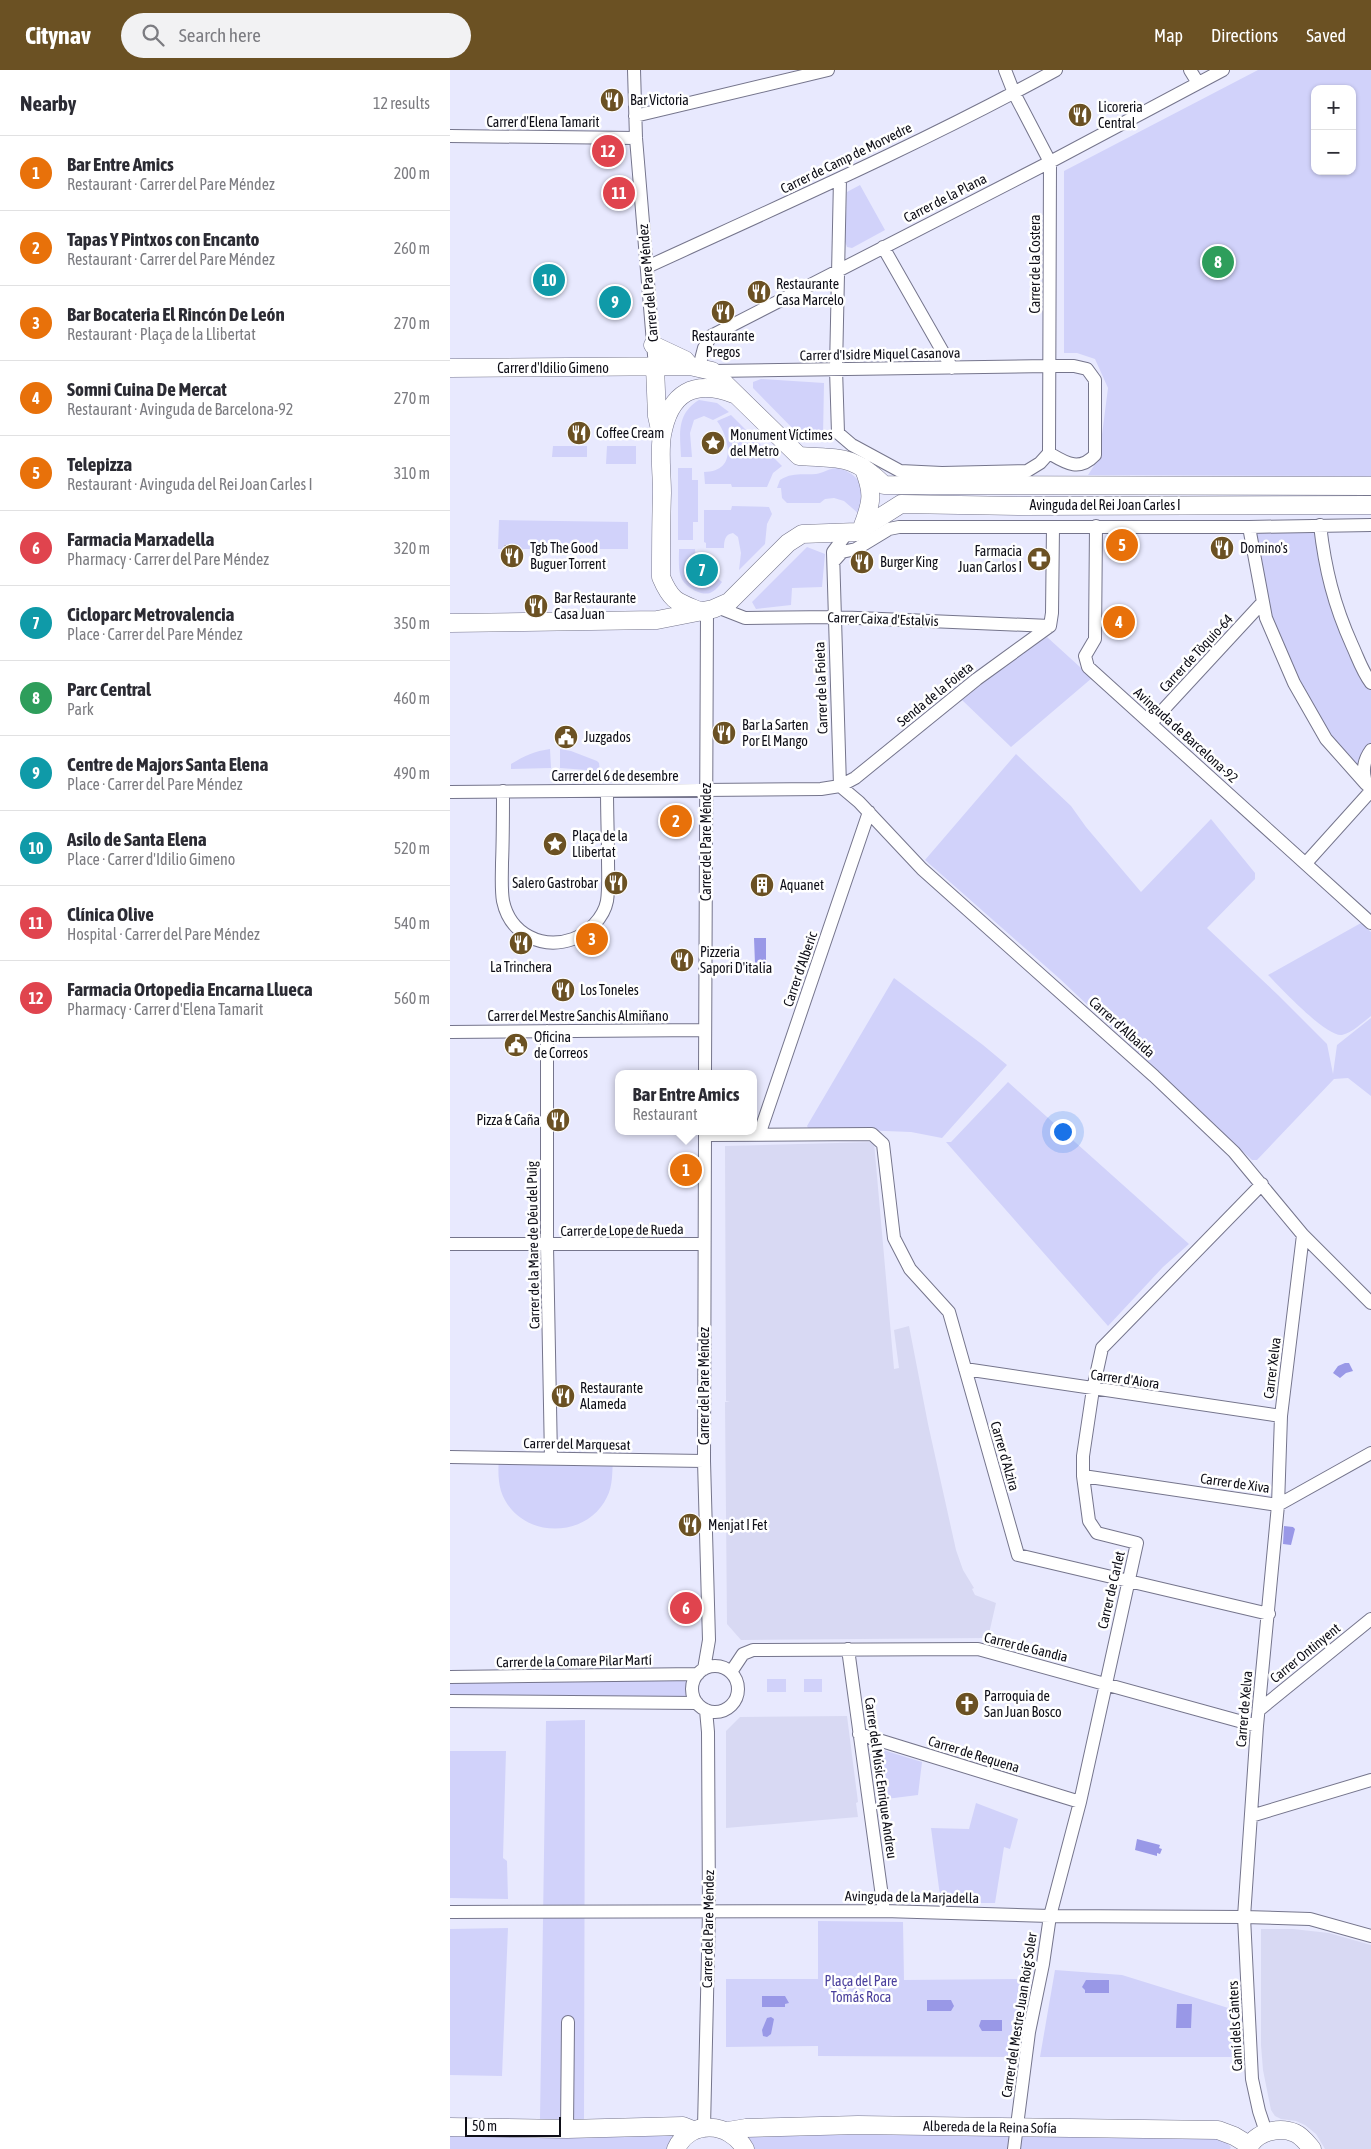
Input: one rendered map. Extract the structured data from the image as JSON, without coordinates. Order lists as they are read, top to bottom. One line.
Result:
{"streets":{"street":["Carrer d'Elena Tamarit","Carrer de Camp de Morvedre","Carrer de la Plana","Carrer de la Costera","Carrer del Pare Méndez","Carrer d'Isidre Miquel Casanova","Carrer d'Idilio Gimeno","Avinguda del Rei Joan Carles I","Carrer Caixa d'Estalvis","Carrer de Tòquio-64","Carrer de la Foieta","Senda de la Foieta","Avinguda de Barcelona-92","Carrer del 6 de desembre","Carrer d'Alberic","Carrer del Mestre Sanchis Almiñano","Carrer d'Albaida","Carrer de Lope de Rueda","Carrer de la Mare de Déu del Puig","Carrer Xelva","Carrer d'Aiora","Carrer del Marquesat","Carrer d'Alzira","Carrer de Xiva","Carrer de Carlet","Carrer de Gandia","Carrer Ontinyent","Carrer de la Comare Pilar Martí","Carrer de Xelva","Carrer de Requena","Carrer del Músic Enrique Andreu","Avinguda de la Marjadella","Carrer del Mestre Juan Roig Soler","Camí dels Cànters","Albereda de la Reina Sofía"]},"crossings":[["Carrer d'Elena Tamarit","Carrer del Pare Méndez"],["Carrer de Camp de Morvedre","Carrer del Pare Méndez"],["Carrer de la Plana","Carrer de la Costera"],["Carrer de la Plana","Carrer d'Isidre Miquel Casanova"],["Carrer de la Plana","Avinguda del Rei Joan Carles I"],["Carrer de la Costera","Carrer d'Isidre Miquel Casanova"],["Carrer de la Costera","Avinguda del Rei Joan Carles I"],["Carrer del Pare Méndez","Carrer d'Idilio Gimeno"],["Carrer del Pare Méndez","Avinguda del Rei Joan Carles I"],["Carrer del Pare Méndez","Carrer Caixa d'Estalvis"],["Carrer del Pare Méndez","Carrer del 6 de desembre"],["Carrer del Pare Méndez","Carrer del Mestre Sanchis Almiñano"],["Carrer del Pare Méndez","Carrer de Lope de Rueda"],["Carrer del Pare Méndez","Carrer del Marquesat"],["Carrer del Pare Méndez","Carrer de Gandia"],["Carrer del Pare Méndez","Carrer de la Comare Pilar Martí"],["Carrer del Pare Méndez","Avinguda de la Marjadella"],["Carrer d'Isidre Miquel Casanova","Avinguda del Rei Joan Carles I"],["Avinguda del Rei Joan Carles I","Carrer de la Foieta"],["Avinguda del Rei Joan Carles I","Avinguda de Barcelona-92"],["Carrer Caixa d'Estalvis","Carrer de la Foieta"],["Carrer Caixa d'Estalvis","Senda de la Foieta"],["Carrer de Tòquio-64","Avinguda de Barcelona-92"],["Carrer de la Foieta","Senda de la Foieta"],["Carrer de la Foieta","Carrer del 6 de desembre"],["Carrer de la Foieta","Carrer d'Albaida"],["Senda de la Foieta","Carrer del 6 de desembre"],["Senda de la Foieta","Carrer d'Albaida"],["Carrer del 6 de desembre","Carrer d'Albaida"],["Carrer d'Alberic","Carrer d'Albaida"],["Carrer d'Alberic","Carrer d'Alzira"],["Carrer del Mestre Sanchis Almiñano","Carrer de la Mare de Déu del Puig"],["Carrer d'Albaida","Carrer Xelva"],["Carrer d'Albaida","Carrer de Carlet"],["Carrer de Lope de Rueda","Carrer de la Mare de Déu del Puig"],["Carrer de la Mare de Déu del Puig","Carrer del Marquesat"],["Carrer Xelva","Carrer d'Aiora"],["Carrer Xelva","Carrer de Xiva"],["Carrer Xelva","Carrer de Xelva"],["Carrer d'Aiora","Carrer d'Alzira"],["Carrer d'Aiora","Carrer de Carlet"],["Carrer d'Alzira","Carrer de Carlet"],["Carrer d'Alzira","Carrer de Xelva"],["Carrer de Xiva","Carrer de Carlet"],["Carrer de Xiva","Carrer de Xelva"],["Carrer de Carlet","Carrer de Gandia"],["Carrer de Carlet","Carrer de Requena"],["Carrer de Carlet","Avinguda de la Marjadella"],["Carrer de Carlet","Carrer del Mestre Juan Roig Soler"],["Carrer de Gandia","Carrer de la Comare Pilar Martí"],["Carrer de Gandia","Carrer de Xelva"],["Carrer de Gandia","Carrer del Músic Enrique Andreu"],["Carrer Ontinyent","Carrer de Xelva"],["Carrer de Xelva","Avinguda de la Marjadella"],["Carrer de Xelva","Camí dels Cànters"],["Carrer de Requena","Carrer del Músic Enrique Andreu"],["Carrer del Músic Enrique Andreu","Avinguda de la Marjadella"],["Avinguda de la Marjadella","Carrer del Mestre Juan Roig Soler"],["Avinguda de la Marjadella","Camí dels Cànters"],["Carrer del Mestre Juan Roig Soler","Albereda de la Reina Sofía"]],"parks":["Plaça del Pare Tomás Roca"],"places":{"restaurant":["Bar Victoria","Licoreria Central","Restaurante Casa Marcelo","Restaurante Pregos","Coffee Cream","Domino's","Tgb The Good Buguer Torrent","Burger King","Bar Restaurante Casa Juan","Bar La Sarten Por El Mango","Salero Gastrobar","La Trinchera","Pizzeria Sapori D'italia","Los Toneles","Pizza & Caña","Restaurante Alameda","Menjat I Fet"],"place":["Monument Víctimes del Metro","Plaça de la Llibertat"],"pharmacy":["Farmacia Juan Carlos I"],"public building":["Juzgados","Oficina de Correos"],"building":["Aquanet"],"church":["Parroquia de San Juan Bosco"]},"scale_bar":"50 m","page":{"header":"Citynav","search":"Search here","nav":["Map","Directions","Saved"],"heading":["Nearby","12 results"],"map_buttons":["+","−"],"pins":["12","11","8","10","9","5","7","4","2","3","1","6"],"list":[{"mark":"1","name":"Bar Entre Amics","note":"Restaurant · Carrer del Pare Méndez","value":"200 m"},{"mark":"2","name":"Tapas Y Pintxos con Encanto","note":"Restaurant · Carrer del Pare Méndez","value":"260 m"},{"mark":"3","name":"Bar Bocateria El Rincón De León","note":"Restaurant · Plaça de la Llibertat","value":"270 m"},{"mark":"4","name":"Somni Cuina De Mercat","note":"Restaurant · Avinguda de Barcelona-92","value":"270 m"},{"mark":"5","name":"Telepizza","note":"Restaurant · Avinguda del Rei Joan Carles I","value":"310 m"},{"mark":"6","name":"Farmacia Marxadella","note":"Pharmacy · Carrer del Pare Méndez","value":"320 m"},{"mark":"7","name":"Cicloparc Metrovalencia","note":"Place · Carrer del Pare Méndez","value":"350 m"},{"mark":"8","name":"Parc Central","note":"Park","value":"460 m"},{"mark":"9","name":"Centre de Majors Santa Elena","note":"Place · Carrer del Pare Méndez","value":"490 m"},{"mark":"10","name":"Asilo de Santa Elena","note":"Place · Carrer d'Idilio Gimeno","value":"520 m"},{"mark":"11","name":"Clínica Olive","note":"Hospital · Carrer del Pare Méndez","value":"540 m"},{"mark":"12","name":"Farmacia Ortopedia Encarna Llueca","note":"Pharmacy · Carrer d'Elena Tamarit","value":"560 m"}],"popup":["Bar Entre Amics","Restaurant"],"scale":"50 m"}}
